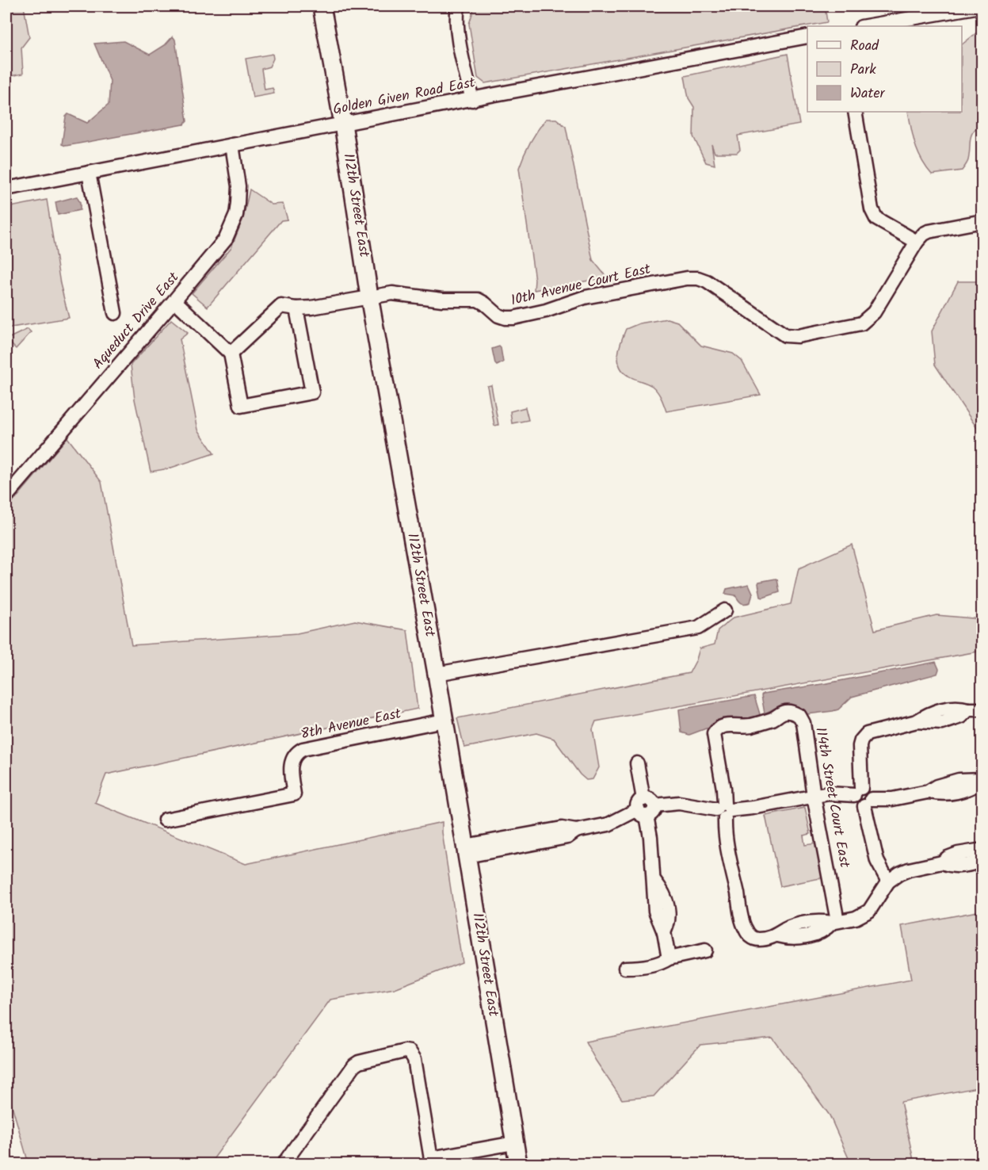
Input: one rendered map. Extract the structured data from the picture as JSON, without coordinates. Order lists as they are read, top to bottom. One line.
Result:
{"streets":{"main road":["112th Street East"],"street":["Golden Given Road East","10th Avenue Court East","Aqueduct Drive East","8th Avenue East","114th Street Court East"]},"crossings":[["Golden Given Road East","112th Street East"],["Golden Given Road East","Aqueduct Drive East"],["112th Street East","10th Avenue Court East"],["112th Street East","8th Avenue East"]],"legend":["Road","Park","Water"]}
